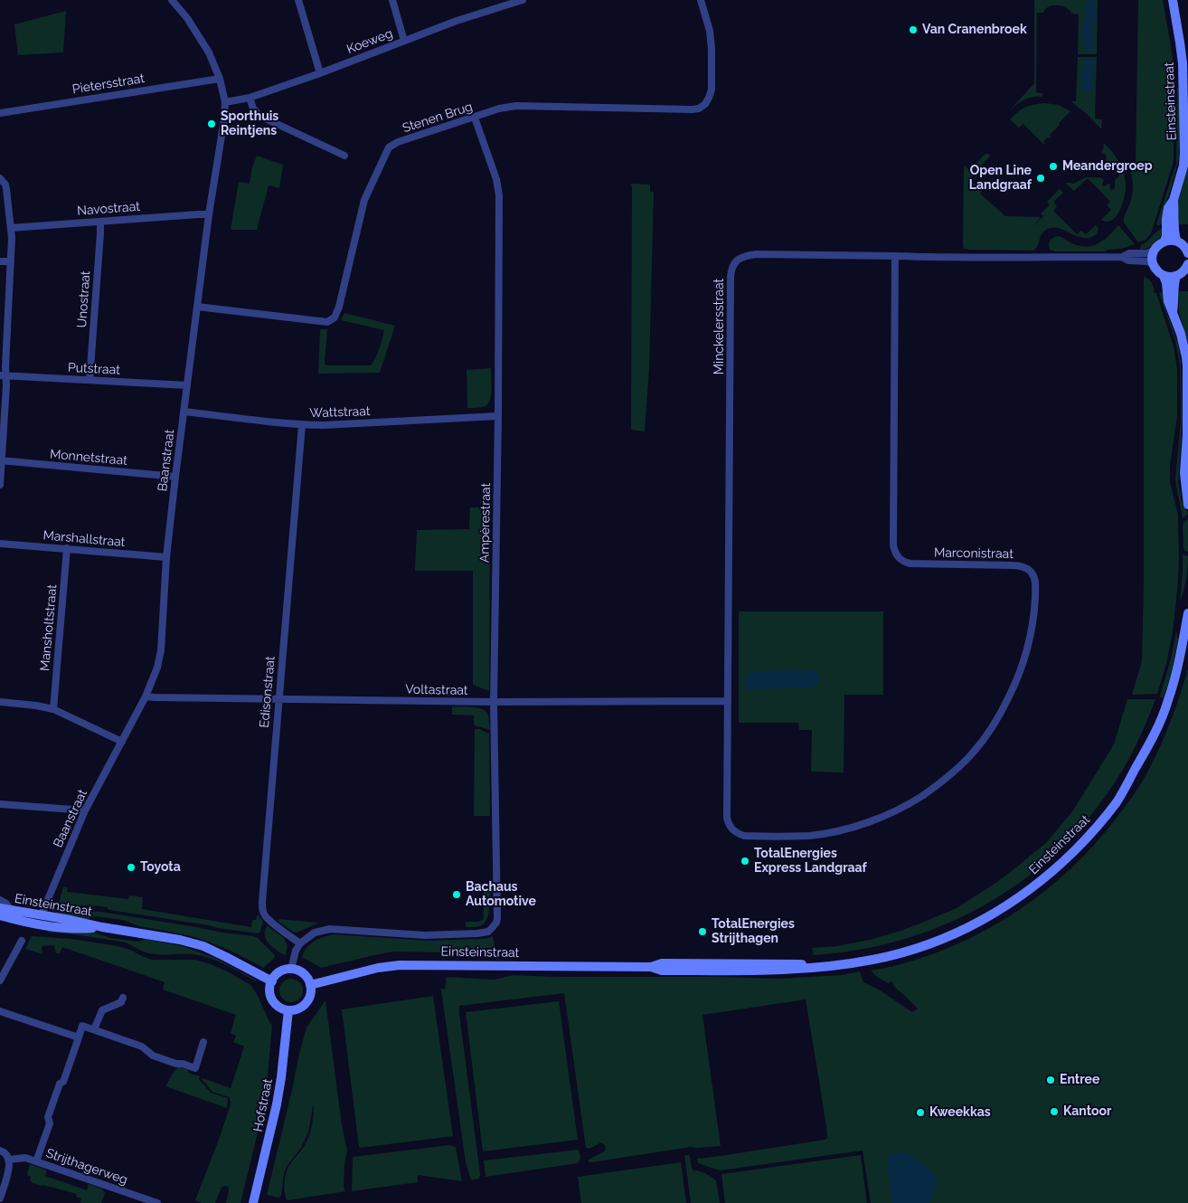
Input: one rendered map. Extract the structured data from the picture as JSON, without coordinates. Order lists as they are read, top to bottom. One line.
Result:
{"streets":{"main road":["Einsteinstraat","Hofstraat"],"street":["Koeweg","Pietersstraat","Stenen Brug","Navostraat","Unostraat","Minckelersstraat","Putstraat","Wattstraat","Monnetstraat","Baanstraat","Ampèrestraat","Marshallstraat","Marconistraat","Mansholtstraat","Voltastraat","Edisonstraat","Strijthagerweg"]},"crossings":[["Koeweg","Baanstraat"],["Pietersstraat","Baanstraat"],["Einsteinstraat","Baanstraat"],["Einsteinstraat","Hofstraat"],["Stenen Brug","Baanstraat"],["Stenen Brug","Ampèrestraat"],["Navostraat","Unostraat"],["Navostraat","Baanstraat"],["Unostraat","Putstraat"],["Minckelersstraat","Marconistraat"],["Minckelersstraat","Voltastraat"],["Putstraat","Baanstraat"],["Wattstraat","Baanstraat"],["Wattstraat","Ampèrestraat"],["Wattstraat","Edisonstraat"],["Monnetstraat","Baanstraat"],["Baanstraat","Marshallstraat"],["Baanstraat","Voltastraat"],["Ampèrestraat","Voltastraat"],["Ampèrestraat","Edisonstraat"],["Marshallstraat","Mansholtstraat"],["Marconistraat","Voltastraat"],["Voltastraat","Edisonstraat"]],"places":["Van Cranenbroek","Sporthuis Reintjens","Meandergroep","Open Line Landgraaf","TotalEnergies Express Landgraaf","Toyota","Bachaus Automotive","TotalEnergies Strijthagen","Entree","Kantoor","Kweekkas"]}
